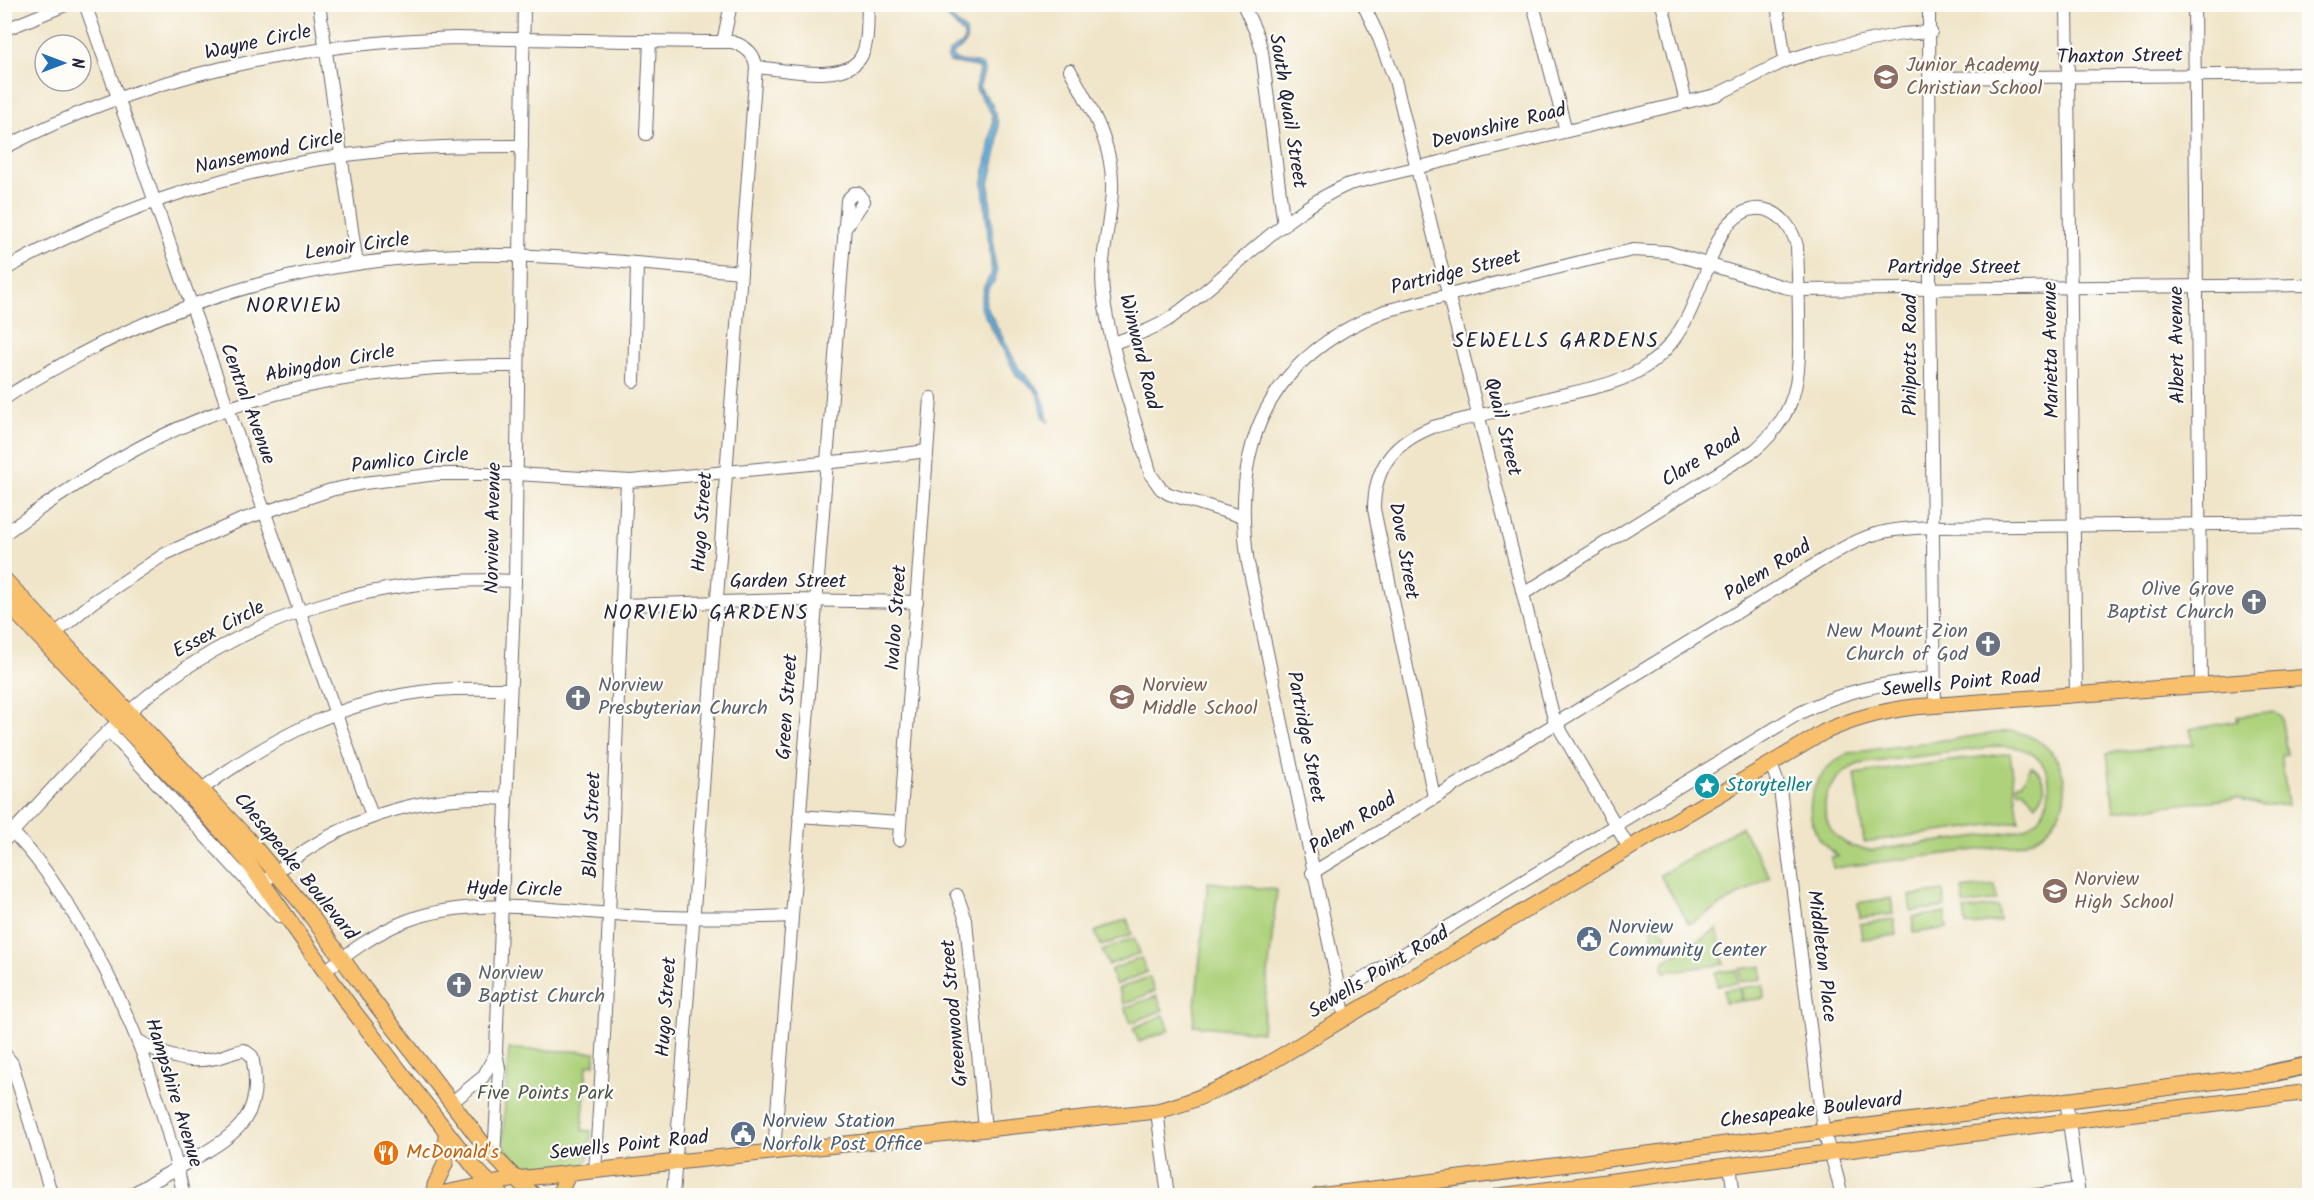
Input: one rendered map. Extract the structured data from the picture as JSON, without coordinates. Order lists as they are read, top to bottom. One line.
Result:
{"streets":{"main road":["Sewells Point Road","Chesapeake Boulevard"],"street":["Wayne Circle","Thaxton Street","South Quail Street","Devonshire Road","Nansemond Circle","Lenoir Circle","Partridge Street","Albert Avenue","Marietta Avenue","Winward Road","Philpotts Road","Abingdon Circle","Central Avenue","Quail Street","Clare Road","Pamlico Circle","Hugo Street","Norview Avenue","Dove Street","Palem Road","Garden Street","Ivaloo Street","Essex Circle","Green Street","Bland Street","Hyde Circle","Middleton Place","Greenwood Street","Hampshire Avenue"]},"crossings":[["Wayne Circle","Central Avenue"],["Wayne Circle","Hugo Street"],["Wayne Circle","Norview Avenue"],["Thaxton Street","Albert Avenue"],["Thaxton Street","Marietta Avenue"],["Thaxton Street","Philpotts Road"],["South Quail Street","Devonshire Road"],["Devonshire Road","Winward Road"],["Devonshire Road","Philpotts Road"],["Devonshire Road","Quail Street"],["Nansemond Circle","Central Avenue"],["Nansemond Circle","Norview Avenue"],["Lenoir Circle","Central Avenue"],["Lenoir Circle","Hugo Street"],["Lenoir Circle","Norview Avenue"],["Partridge Street","Albert Avenue"],["Partridge Street","Marietta Avenue"],["Partridge Street","Winward Road"],["Partridge Street","Philpotts Road"],["Partridge Street","Quail Street"],["Partridge Street","Clare Road"],["Partridge Street","Dove Street"],["Partridge Street","Palem Road"],["Partridge Street","Sewells Point Road"],["Albert Avenue","Palem Road"],["Albert Avenue","Sewells Point Road"],["Marietta Avenue","Palem Road"],["Marietta Avenue","Sewells Point Road"],["Philpotts Road","Palem Road"],["Philpotts Road","Sewells Point Road"],["Abingdon Circle","Central Avenue"],["Abingdon Circle","Norview Avenue"],["Central Avenue","Pamlico Circle"],["Central Avenue","Essex Circle"],["Quail Street","Clare Road"],["Quail Street","Dove Street"],["Quail Street","Palem Road"],["Quail Street","Sewells Point Road"],["Clare Road","Dove Street"],["Pamlico Circle","Hugo Street"],["Pamlico Circle","Norview Avenue"],["Pamlico Circle","Ivaloo Street"],["Pamlico Circle","Green Street"],["Pamlico Circle","Bland Street"],["Pamlico Circle","Chesapeake Boulevard"],["Hugo Street","Garden Street"],["Hugo Street","Sewells Point Road"],["Hugo Street","Hyde Circle"],["Norview Avenue","Essex Circle"],["Norview Avenue","Chesapeake Boulevard"],["Norview Avenue","Hyde Circle"],["Dove Street","Palem Road"],["Garden Street","Ivaloo Street"],["Garden Street","Green Street"],["Garden Street","Bland Street"],["Essex Circle","Chesapeake Boulevard"],["Essex Circle","Hampshire Avenue"],["Sewells Point Road","Green Street"],["Sewells Point Road","Bland Street"],["Sewells Point Road","Chesapeake Boulevard"],["Sewells Point Road","Middleton Place"],["Sewells Point Road","Greenwood Street"],["Green Street","Hyde Circle"],["Bland Street","Hyde Circle"],["Chesapeake Boulevard","Hyde Circle"],["Chesapeake Boulevard","Middleton Place"]],"districts":["NORVIEW","SEWELLS GARDENS","NORVIEW GARDENS"],"parks":["Five Points Park"],"places":{"school or university":["Junior Academy Christian School","Norview Middle School","Norview High School"],"church":["Olive Grove Baptist Church","New Mount Zion Church of God","Norview Presbyterian Church","Norview Baptist Church"],"place":["Storyteller"],"public building":["Norview Community Center","Norview Station Norfolk Post Office"],"restaurant":["McDonald's"]},"north":"right"}
